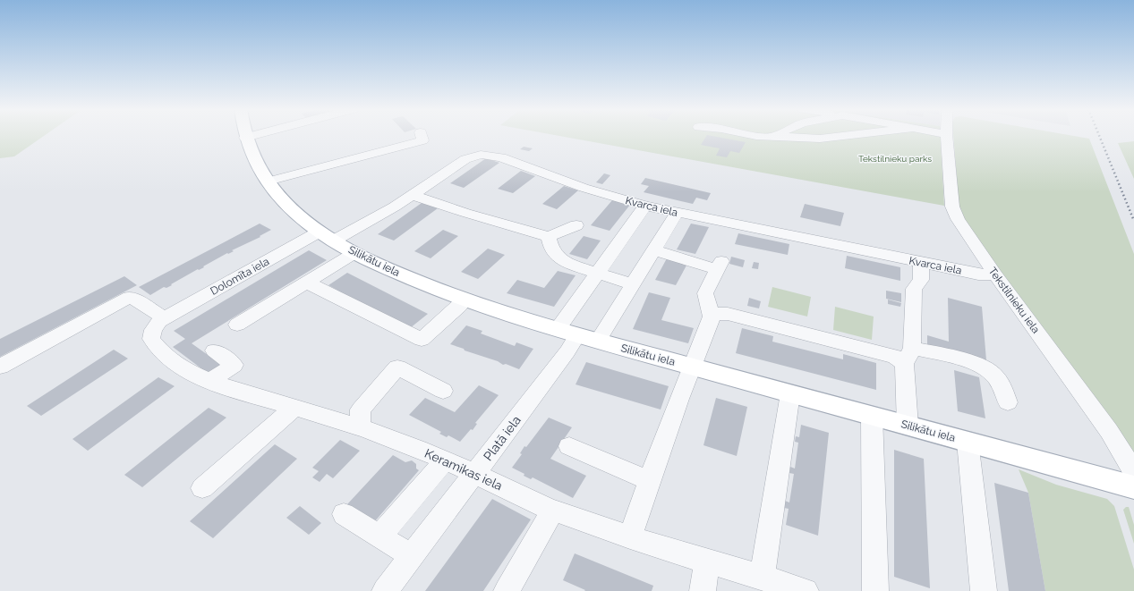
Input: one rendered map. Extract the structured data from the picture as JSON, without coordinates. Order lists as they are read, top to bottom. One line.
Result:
{"streets":{"main road":["Silikātu iela"],"street":["Kvarca iela","Dolomīta iela","Tekstilnieku iela","Platā iela","Keramikas iela"]},"crossings":[["Kvarca iela","Silikātu iela"],["Kvarca iela","Dolomīta iela"],["Kvarca iela","Tekstilnieku iela"],["Kvarca iela","Platā iela"],["Silikātu iela","Dolomīta iela"],["Silikātu iela","Platā iela"],["Dolomīta iela","Keramikas iela"],["Platā iela","Keramikas iela"]],"parks":["Tekstilnieku parks"]}
